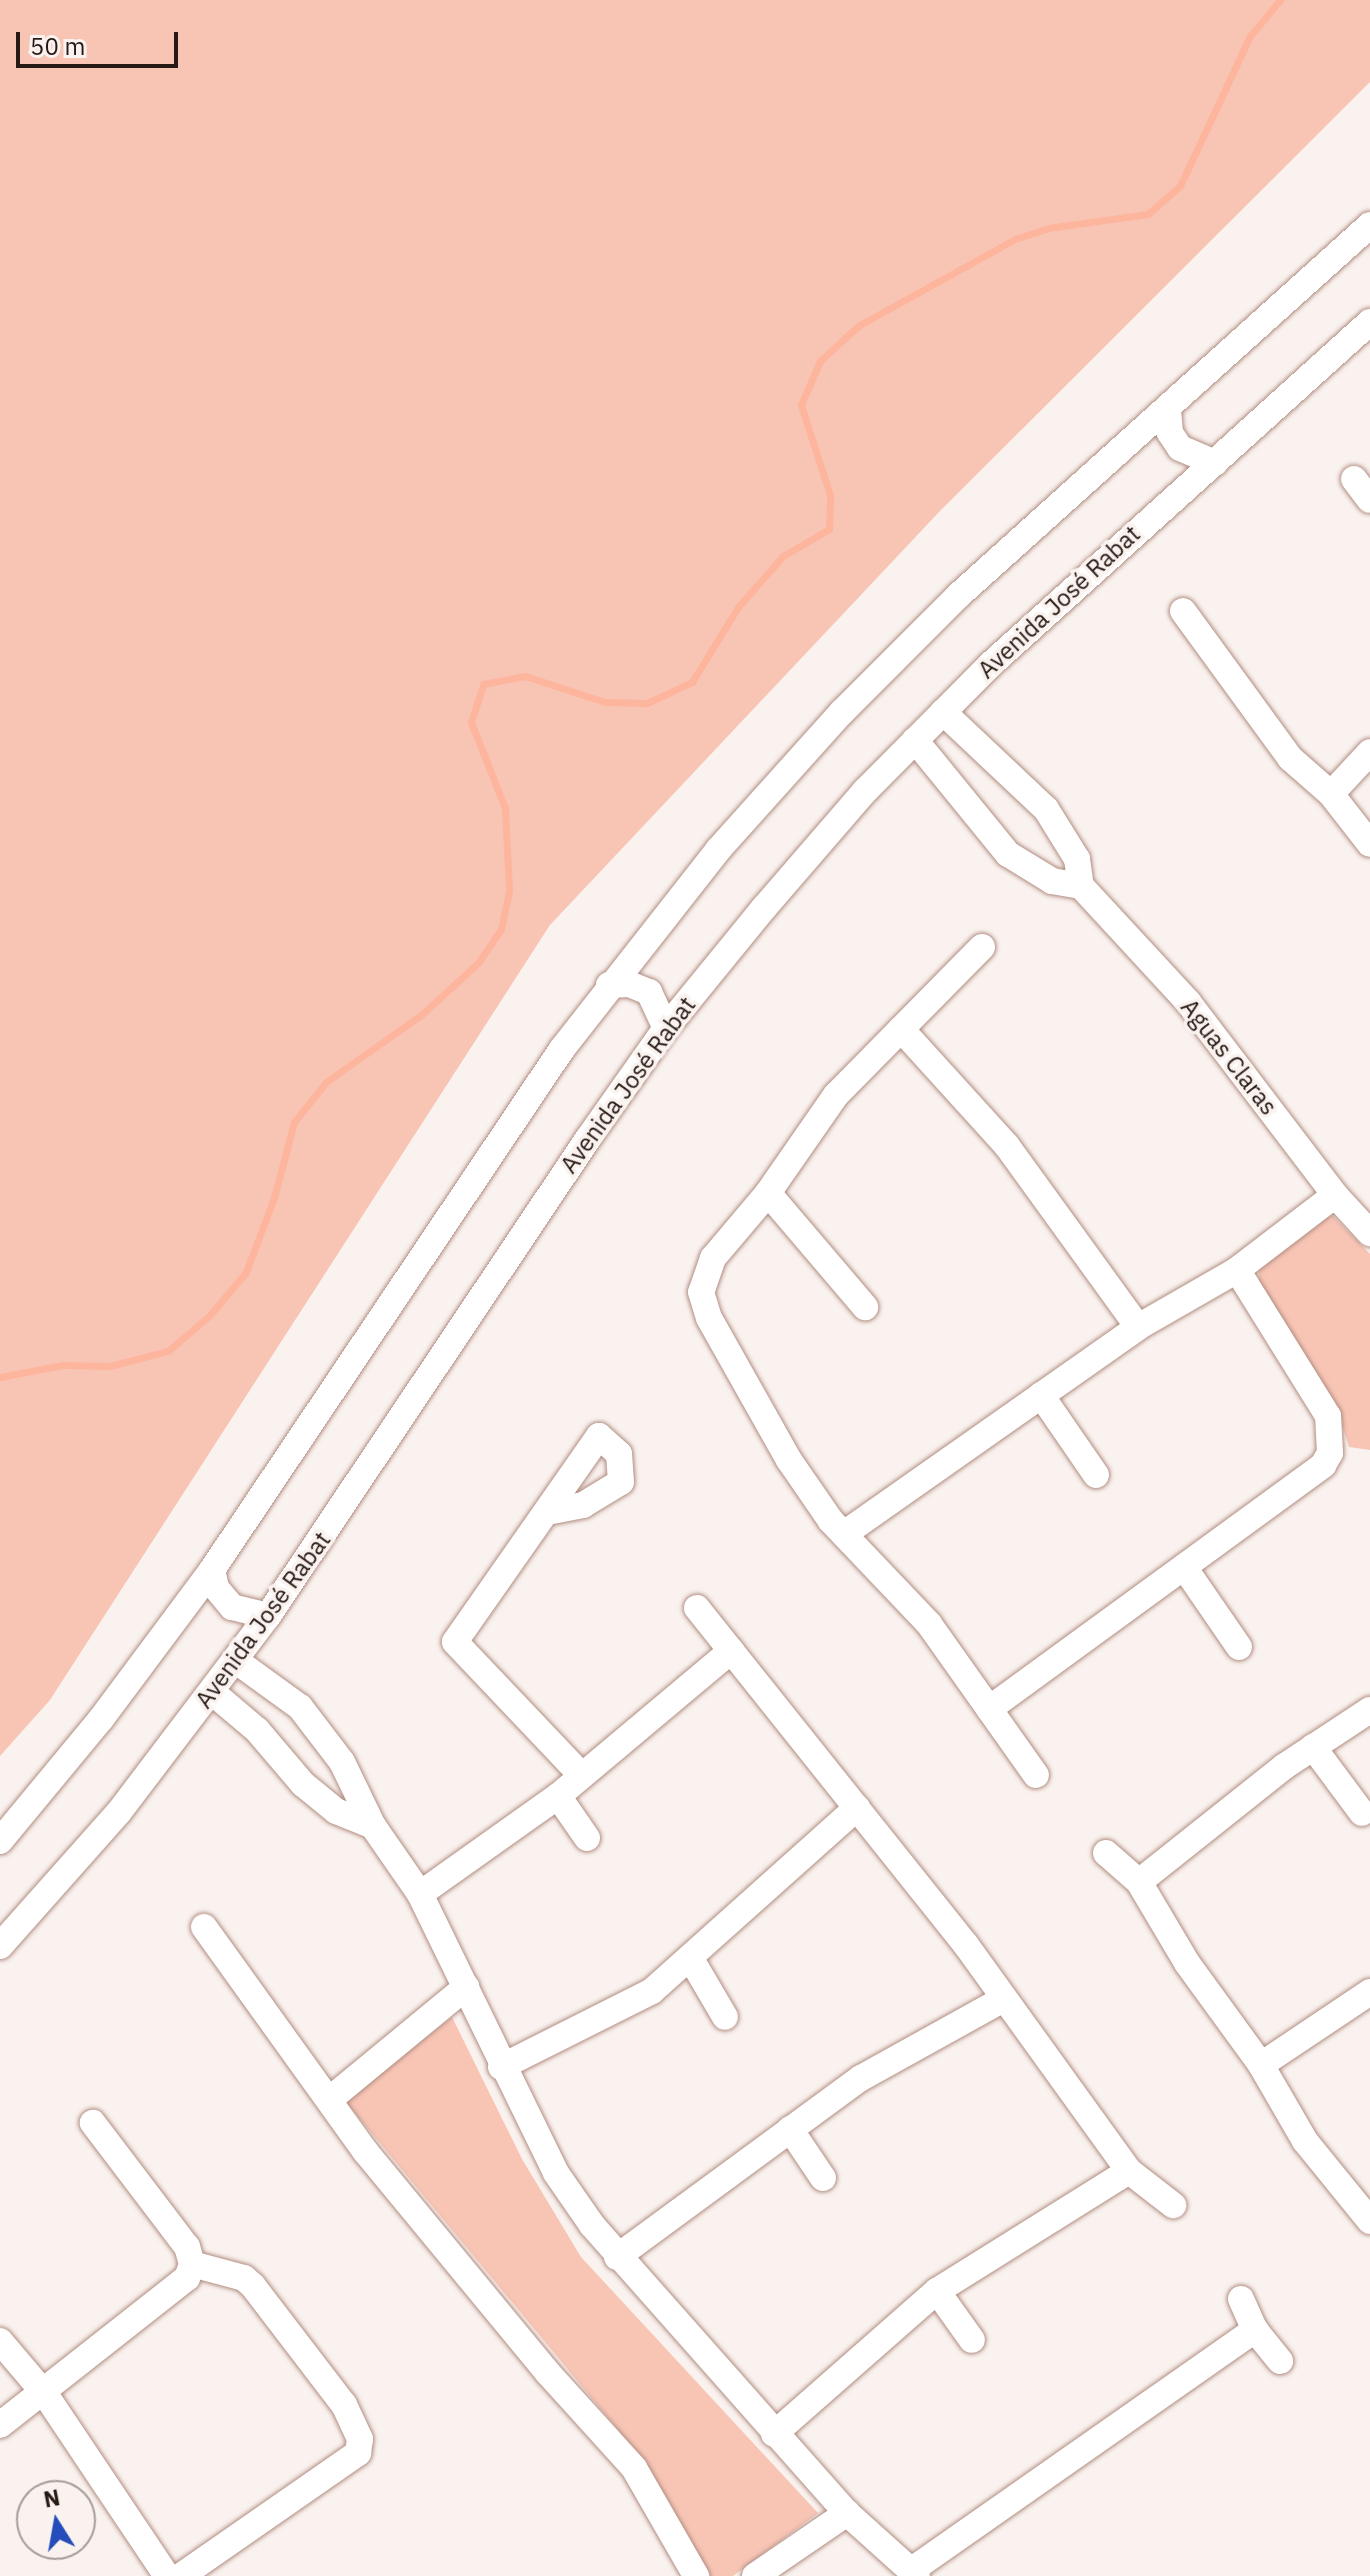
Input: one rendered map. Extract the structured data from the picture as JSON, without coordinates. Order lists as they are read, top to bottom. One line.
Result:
{"streets":{"street":["Avenida José Rabat","Aguas Claras"]},"crossings":[["Avenida José Rabat","Aguas Claras"]],"scale_bar":"50 m","north":"top"}
